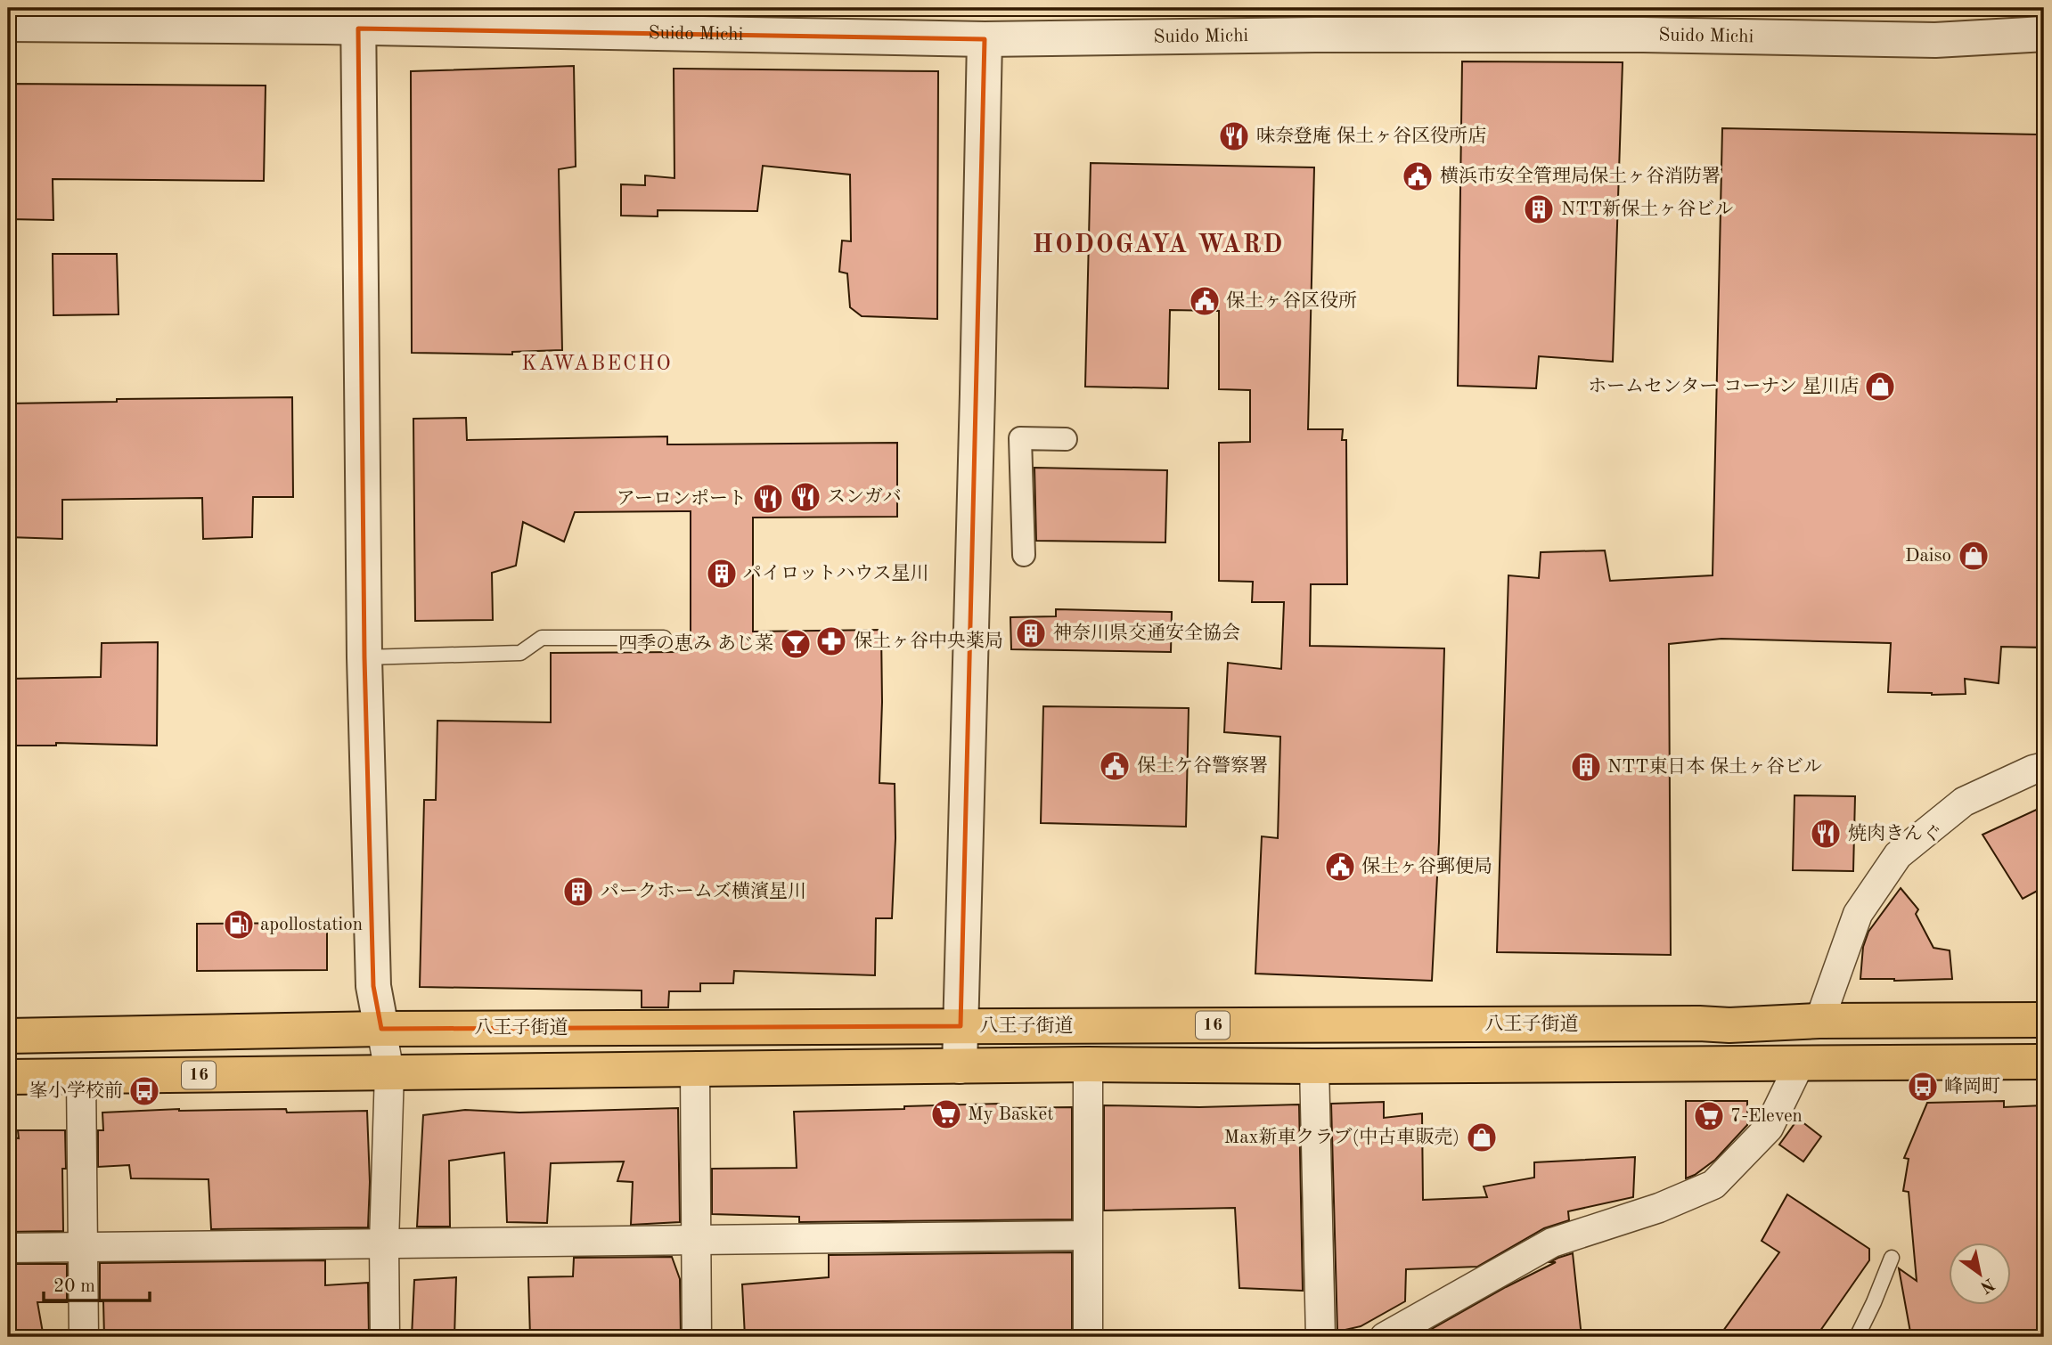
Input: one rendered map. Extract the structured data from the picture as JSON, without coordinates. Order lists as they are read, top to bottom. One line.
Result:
{"streets":{"highway":["八王子街道","16"],"street":["Suido Michi"]},"districts":["HODOGAYA WARD","KAWABECHO"],"places":{"restaurant":["味奈登庵 保土ヶ谷区役所店","スンガバ","アーロンポート","焼肉きんぐ"],"public building":["横浜市安全管理局保土ヶ谷消防署","保土ヶ谷区役所","保土ケ谷警察署","保土ヶ谷郵便局"],"building":["NTT新保土ヶ谷ビル","パイロットハウス星川","神奈川県交通安全協会","NTT東日本 保土ヶ谷ビル","パークホームズ横濱星川"],"shop":["ホームセンター コーナン 星川店","Daiso","Max新車クラブ(中古車販売)"],"pharmacy":["保土ヶ谷中央薬局"],"bar":["四季の恵み あじ菜"],"fuel station":["apollostation"],"bus stop":["峰岡町","峯小学校前"],"supermarket":["My Basket","7-Eleven"]},"scale_bar":"20 m","north":"bottom right"}
